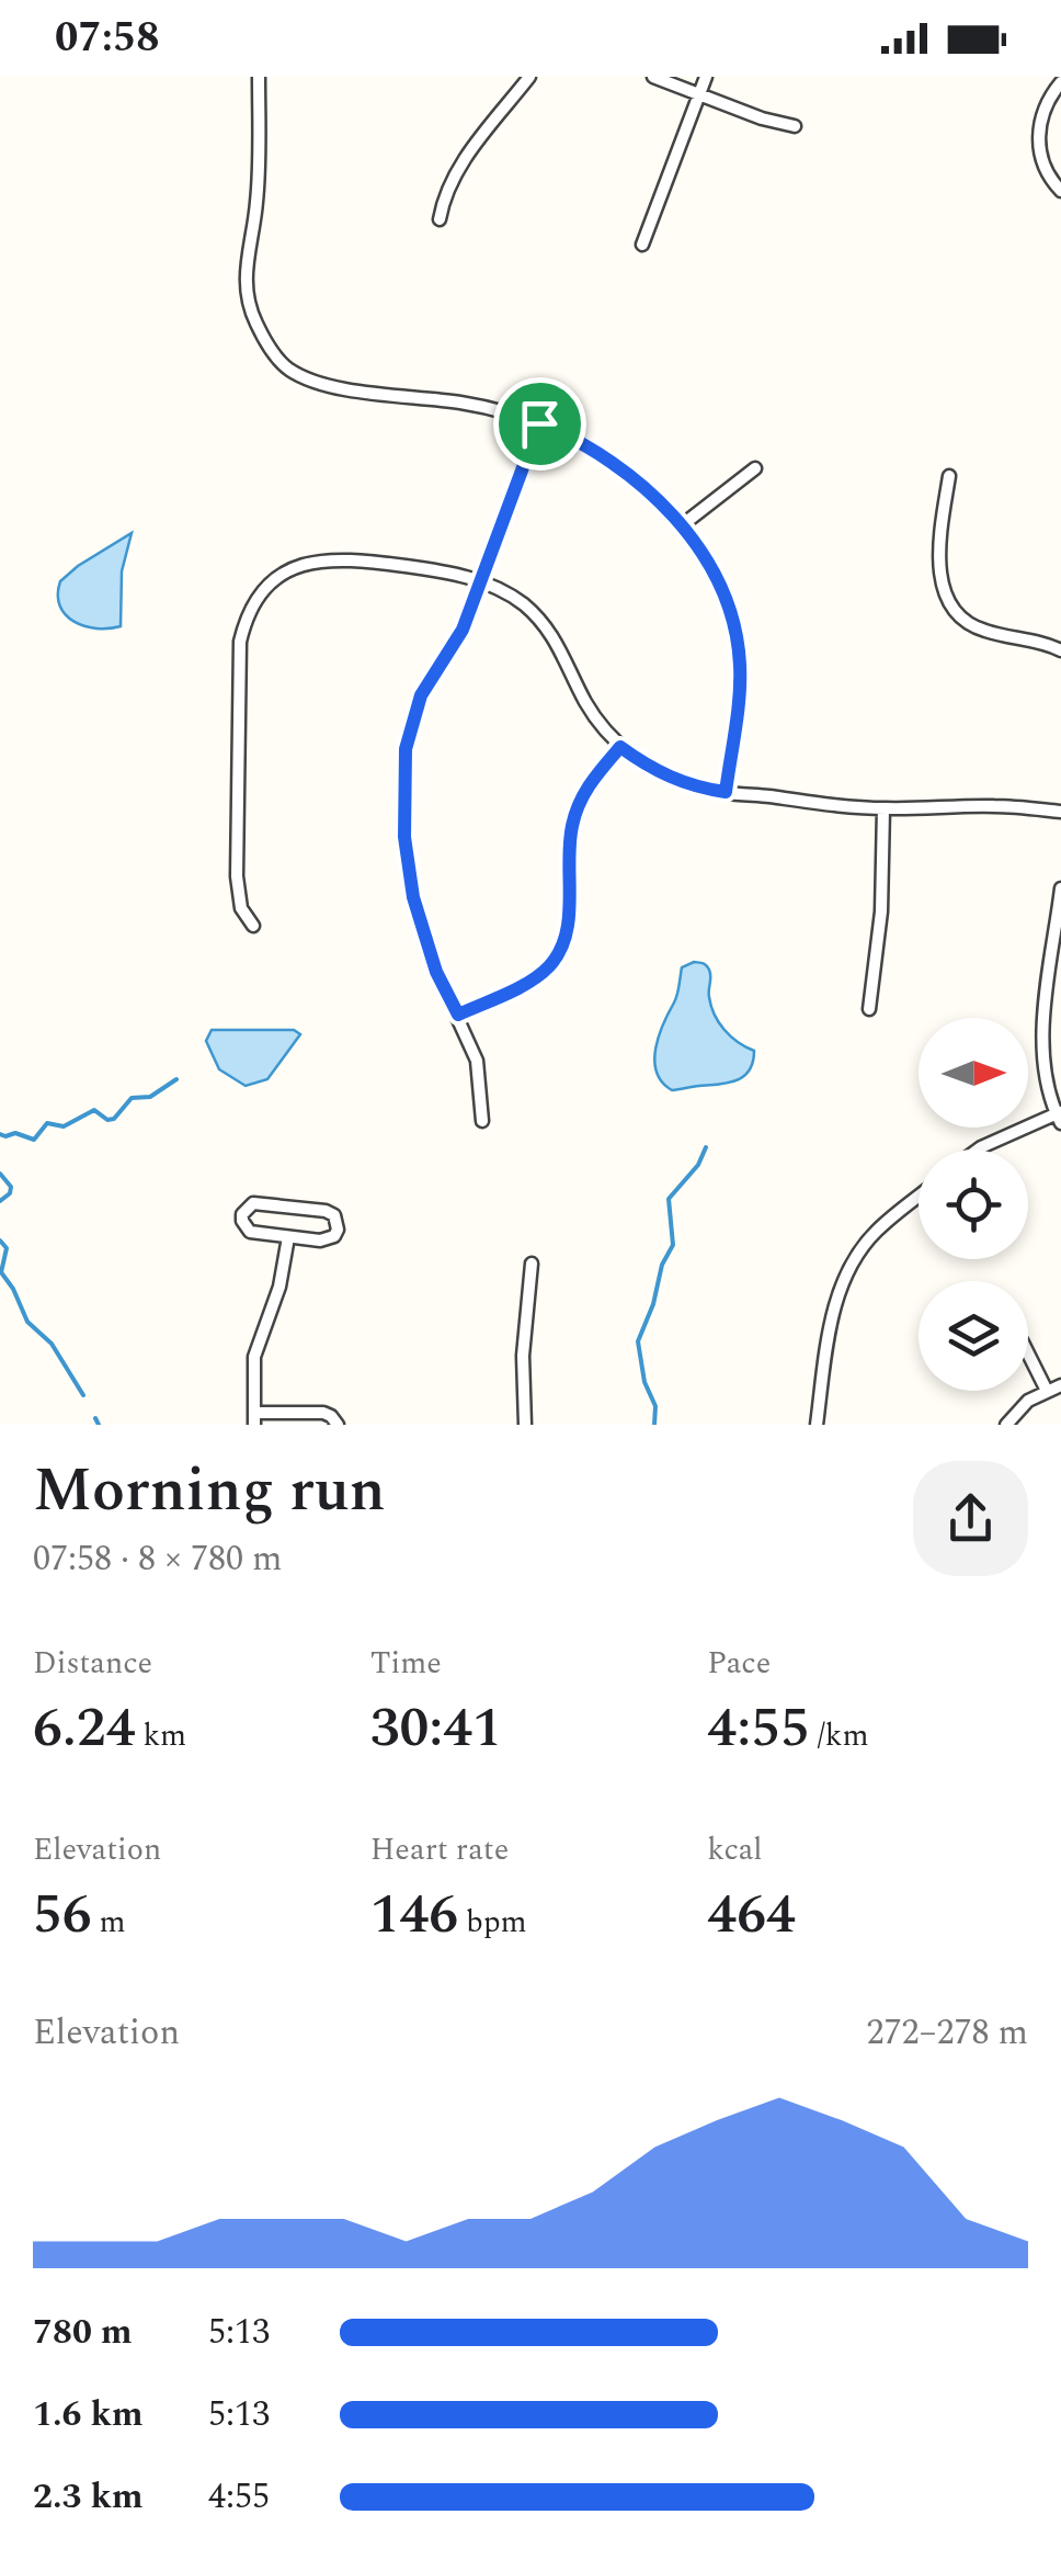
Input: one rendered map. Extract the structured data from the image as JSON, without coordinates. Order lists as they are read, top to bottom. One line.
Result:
{"north":"right","page":{"status":"07:58","heading":["Morning run","07:58 · 8 × 780 m"],"stats":[["Distance","6.24 km"],["Time","30:41"],["Pace","4:55 /km"],["Elevation","56 m"],["Heart rate","146 bpm"],["kcal","464"]],"chart":["Elevation","272–278 m"],"list":[{"name":"780 m","note":"5:13"},{"name":"1.6 km","note":"5:13"},{"name":"2.3 km","note":"4:55"}]}}
